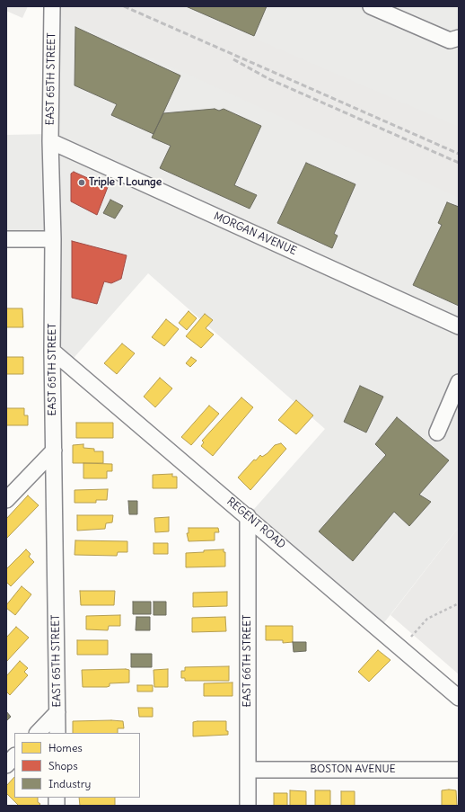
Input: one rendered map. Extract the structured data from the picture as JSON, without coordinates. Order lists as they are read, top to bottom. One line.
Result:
{"streets":{"street":["EAST 65TH STREET","MORGAN AVENUE","REGENT ROAD","EAST 66TH STREET","BOSTON AVENUE"]},"crossings":[["EAST 65TH STREET","MORGAN AVENUE"],["EAST 65TH STREET","REGENT ROAD"],["REGENT ROAD","EAST 66TH STREET"],["EAST 66TH STREET","BOSTON AVENUE"]],"places":["Triple T Lounge"],"legend":["Homes","Shops","Industry"]}
